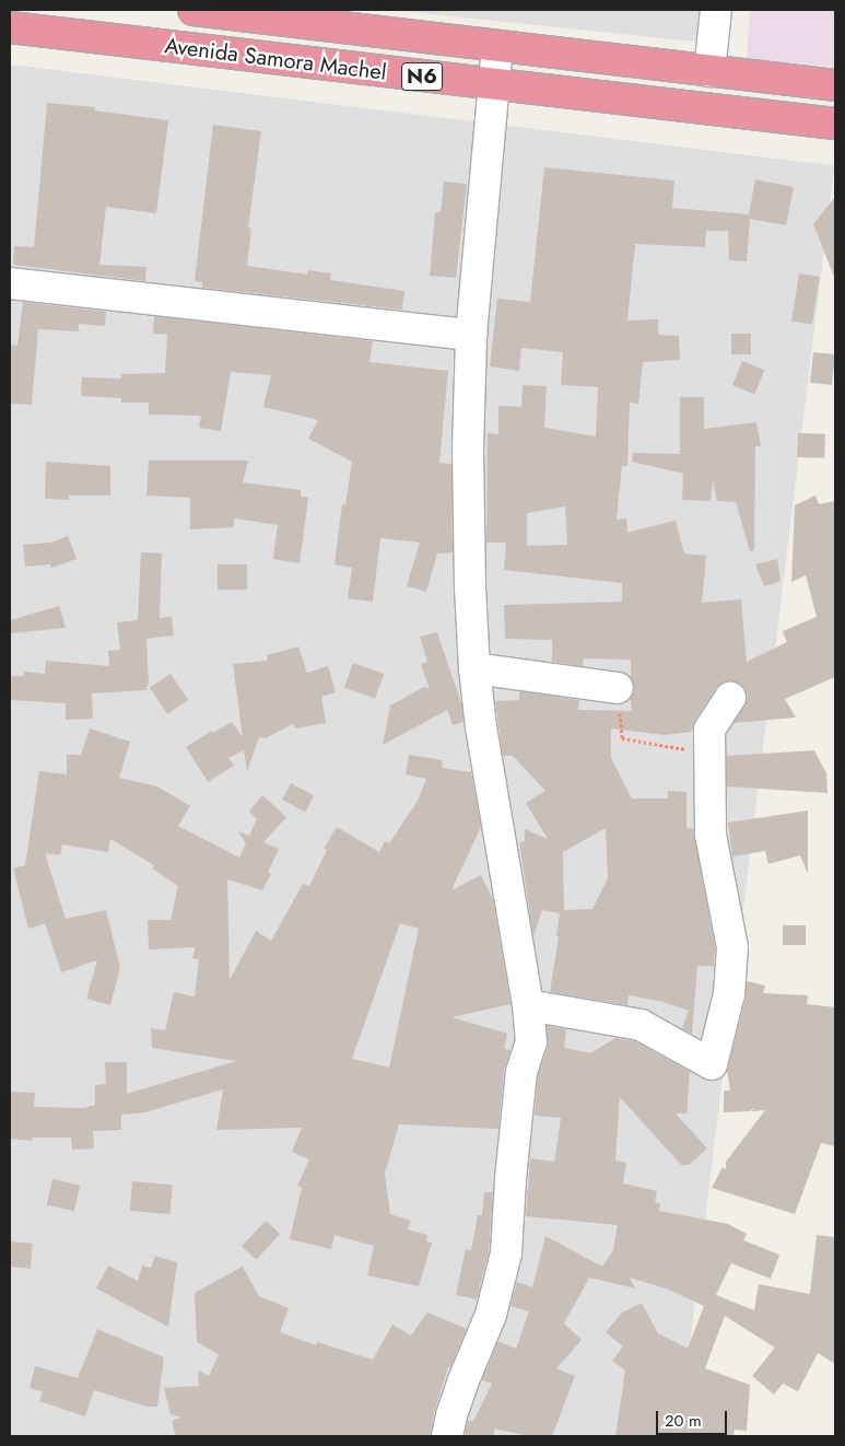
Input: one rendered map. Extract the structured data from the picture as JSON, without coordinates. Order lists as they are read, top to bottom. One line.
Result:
{"streets":{"highway":["Avenida Samora Machel","N6"]},"scale_bar":"20 m"}
